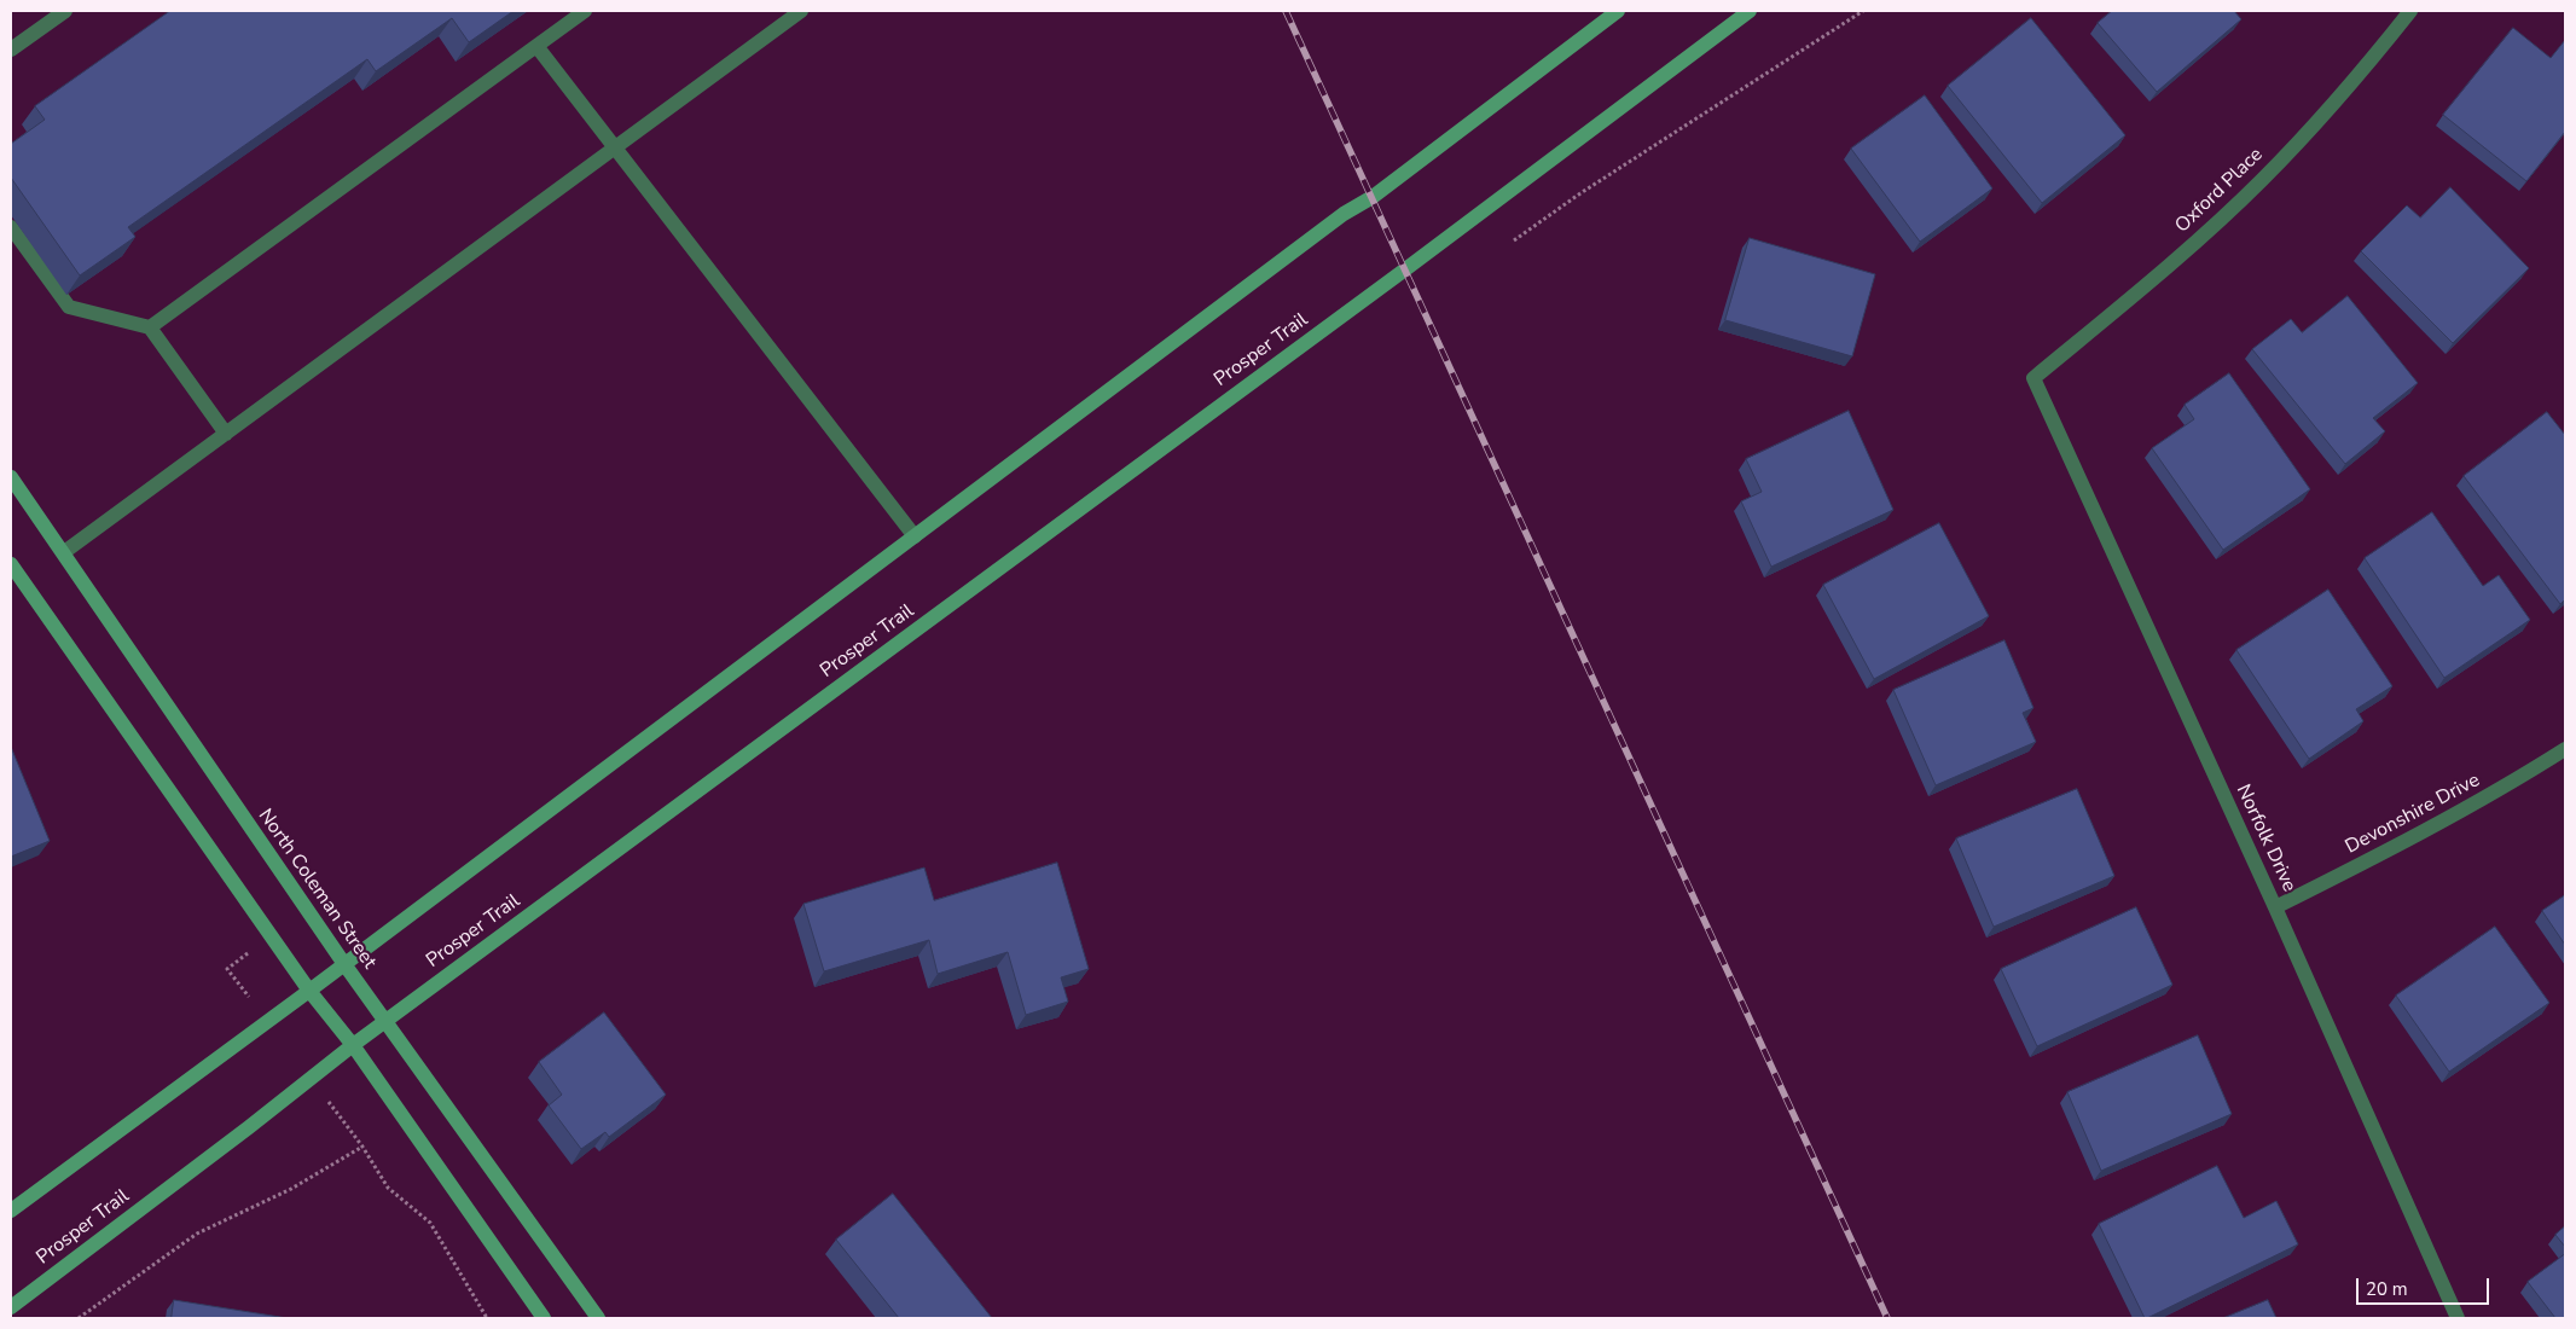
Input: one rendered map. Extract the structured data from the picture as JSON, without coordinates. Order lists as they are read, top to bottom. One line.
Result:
{"streets":{"main road":["Prosper Trail","North Coleman Street"],"street":["Oxford Place","Devonshire Drive","Norfolk Drive"]},"crossings":[["Oxford Place","Norfolk Drive"],["Prosper Trail","North Coleman Street"],["Devonshire Drive","Norfolk Drive"]],"scale_bar":"20 m"}
